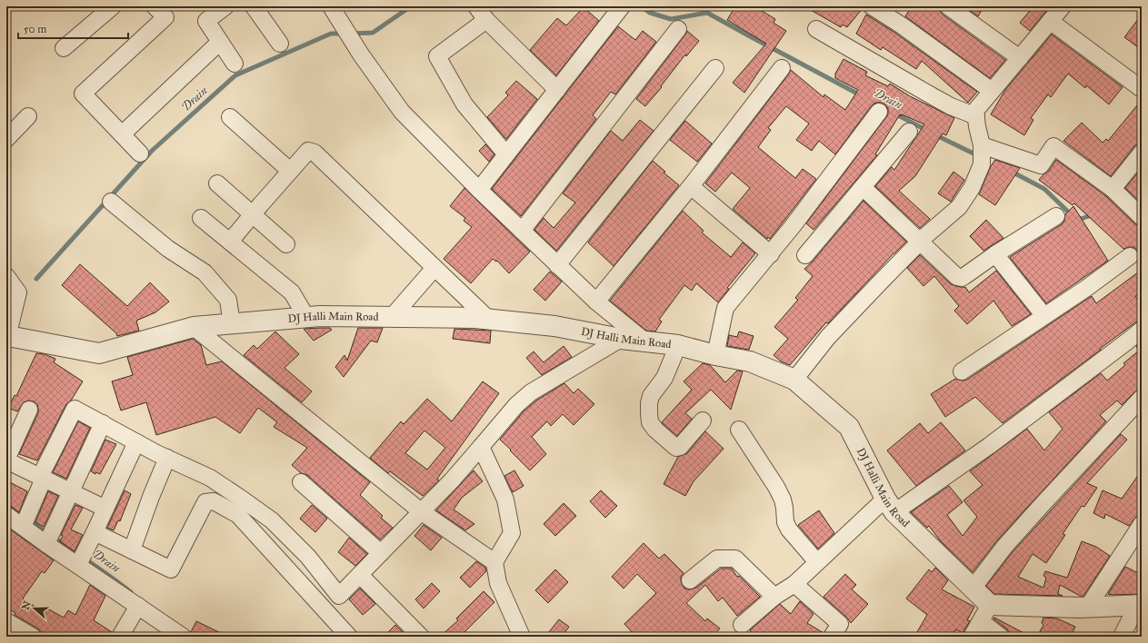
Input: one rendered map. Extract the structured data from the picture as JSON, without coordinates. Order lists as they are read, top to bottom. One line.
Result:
{"streets":{"street":["DJ Halli Main Road"]},"water":["Drain"],"scale_bar":"50 m","north":"left"}
